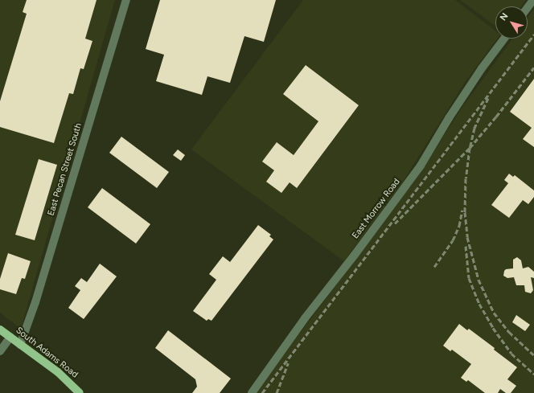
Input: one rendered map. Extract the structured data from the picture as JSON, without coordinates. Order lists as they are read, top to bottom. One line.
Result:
{"streets":{"main road":["South Adams Road"],"street":["East Pecan Street South","East Morrow Road"]},"crossings":[["East Pecan Street South","South Adams Road"]],"north":"top left"}
